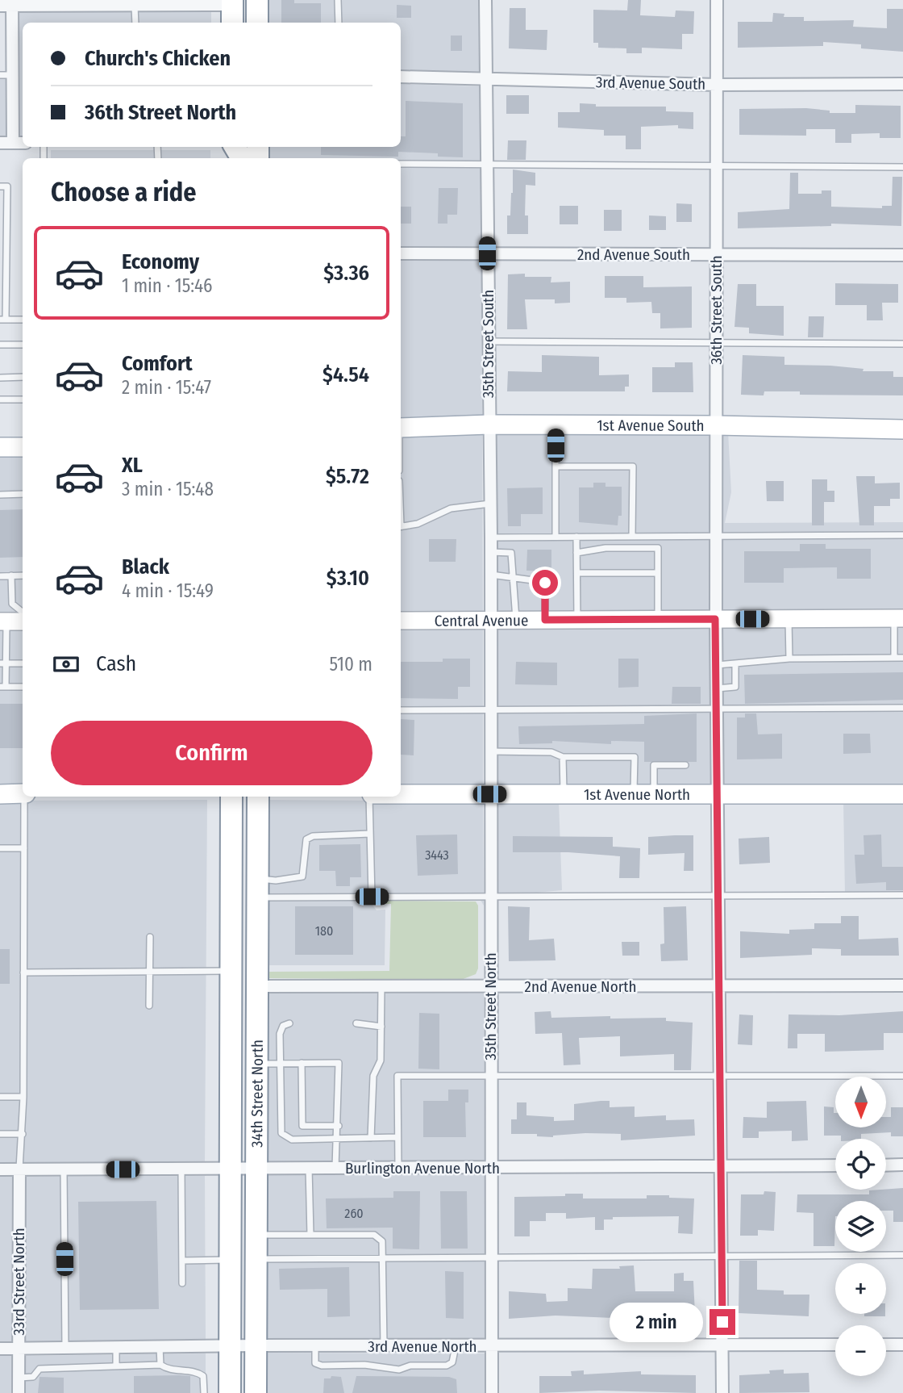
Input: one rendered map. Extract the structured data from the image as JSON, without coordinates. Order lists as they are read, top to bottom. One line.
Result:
{"streets":{"highway":["34th Street North"],"main road":["1st Avenue South","Central Avenue","1st Avenue North"],"street":["3rd Avenue South","2nd Avenue South","36th Street South","35th Street South","2nd Avenue North","35th Street North","Burlington Avenue North","33rd Street North","3rd Avenue North"]},"crossings":[["3rd Avenue South","36th Street South"],["3rd Avenue South","35th Street South"],["2nd Avenue South","36th Street South"],["2nd Avenue South","35th Street South"],["36th Street South","1st Avenue South"],["36th Street South","Central Avenue"],["36th Street South","1st Avenue North"],["36th Street South","2nd Avenue North"],["36th Street South","Burlington Avenue North"],["36th Street South","3rd Avenue North"],["35th Street South","1st Avenue South"],["35th Street South","Central Avenue"],["35th Street South","35th Street North"],["Central Avenue","35th Street North"],["1st Avenue North","35th Street North"],["2nd Avenue North","35th Street North"],["2nd Avenue North","34th Street North"],["35th Street North","Burlington Avenue North"],["35th Street North","3rd Avenue North"],["34th Street North","Burlington Avenue North"],["34th Street North","3rd Avenue North"],["Burlington Avenue North","33rd Street North"],["33rd Street North","3rd Avenue North"]],"house_numbers":["3443","180","260"],"north":"bottom","page":{"banner":["Church's Chicken","36th Street North"],"heading":"Choose a ride","list":[{"name":"Economy","note":"1 min · 15:46","value":"$3.36"},{"name":"Comfort","note":"2 min · 15:47","value":"$4.54"},{"name":"XL","note":"3 min · 15:48","value":"$5.72"},{"name":"Black","note":"4 min · 15:49","value":"$3.10"}],"pay":["Cash","510 m"],"buttons":"Confirm","map_buttons":["+","−"],"bubble":"2 min"}}
